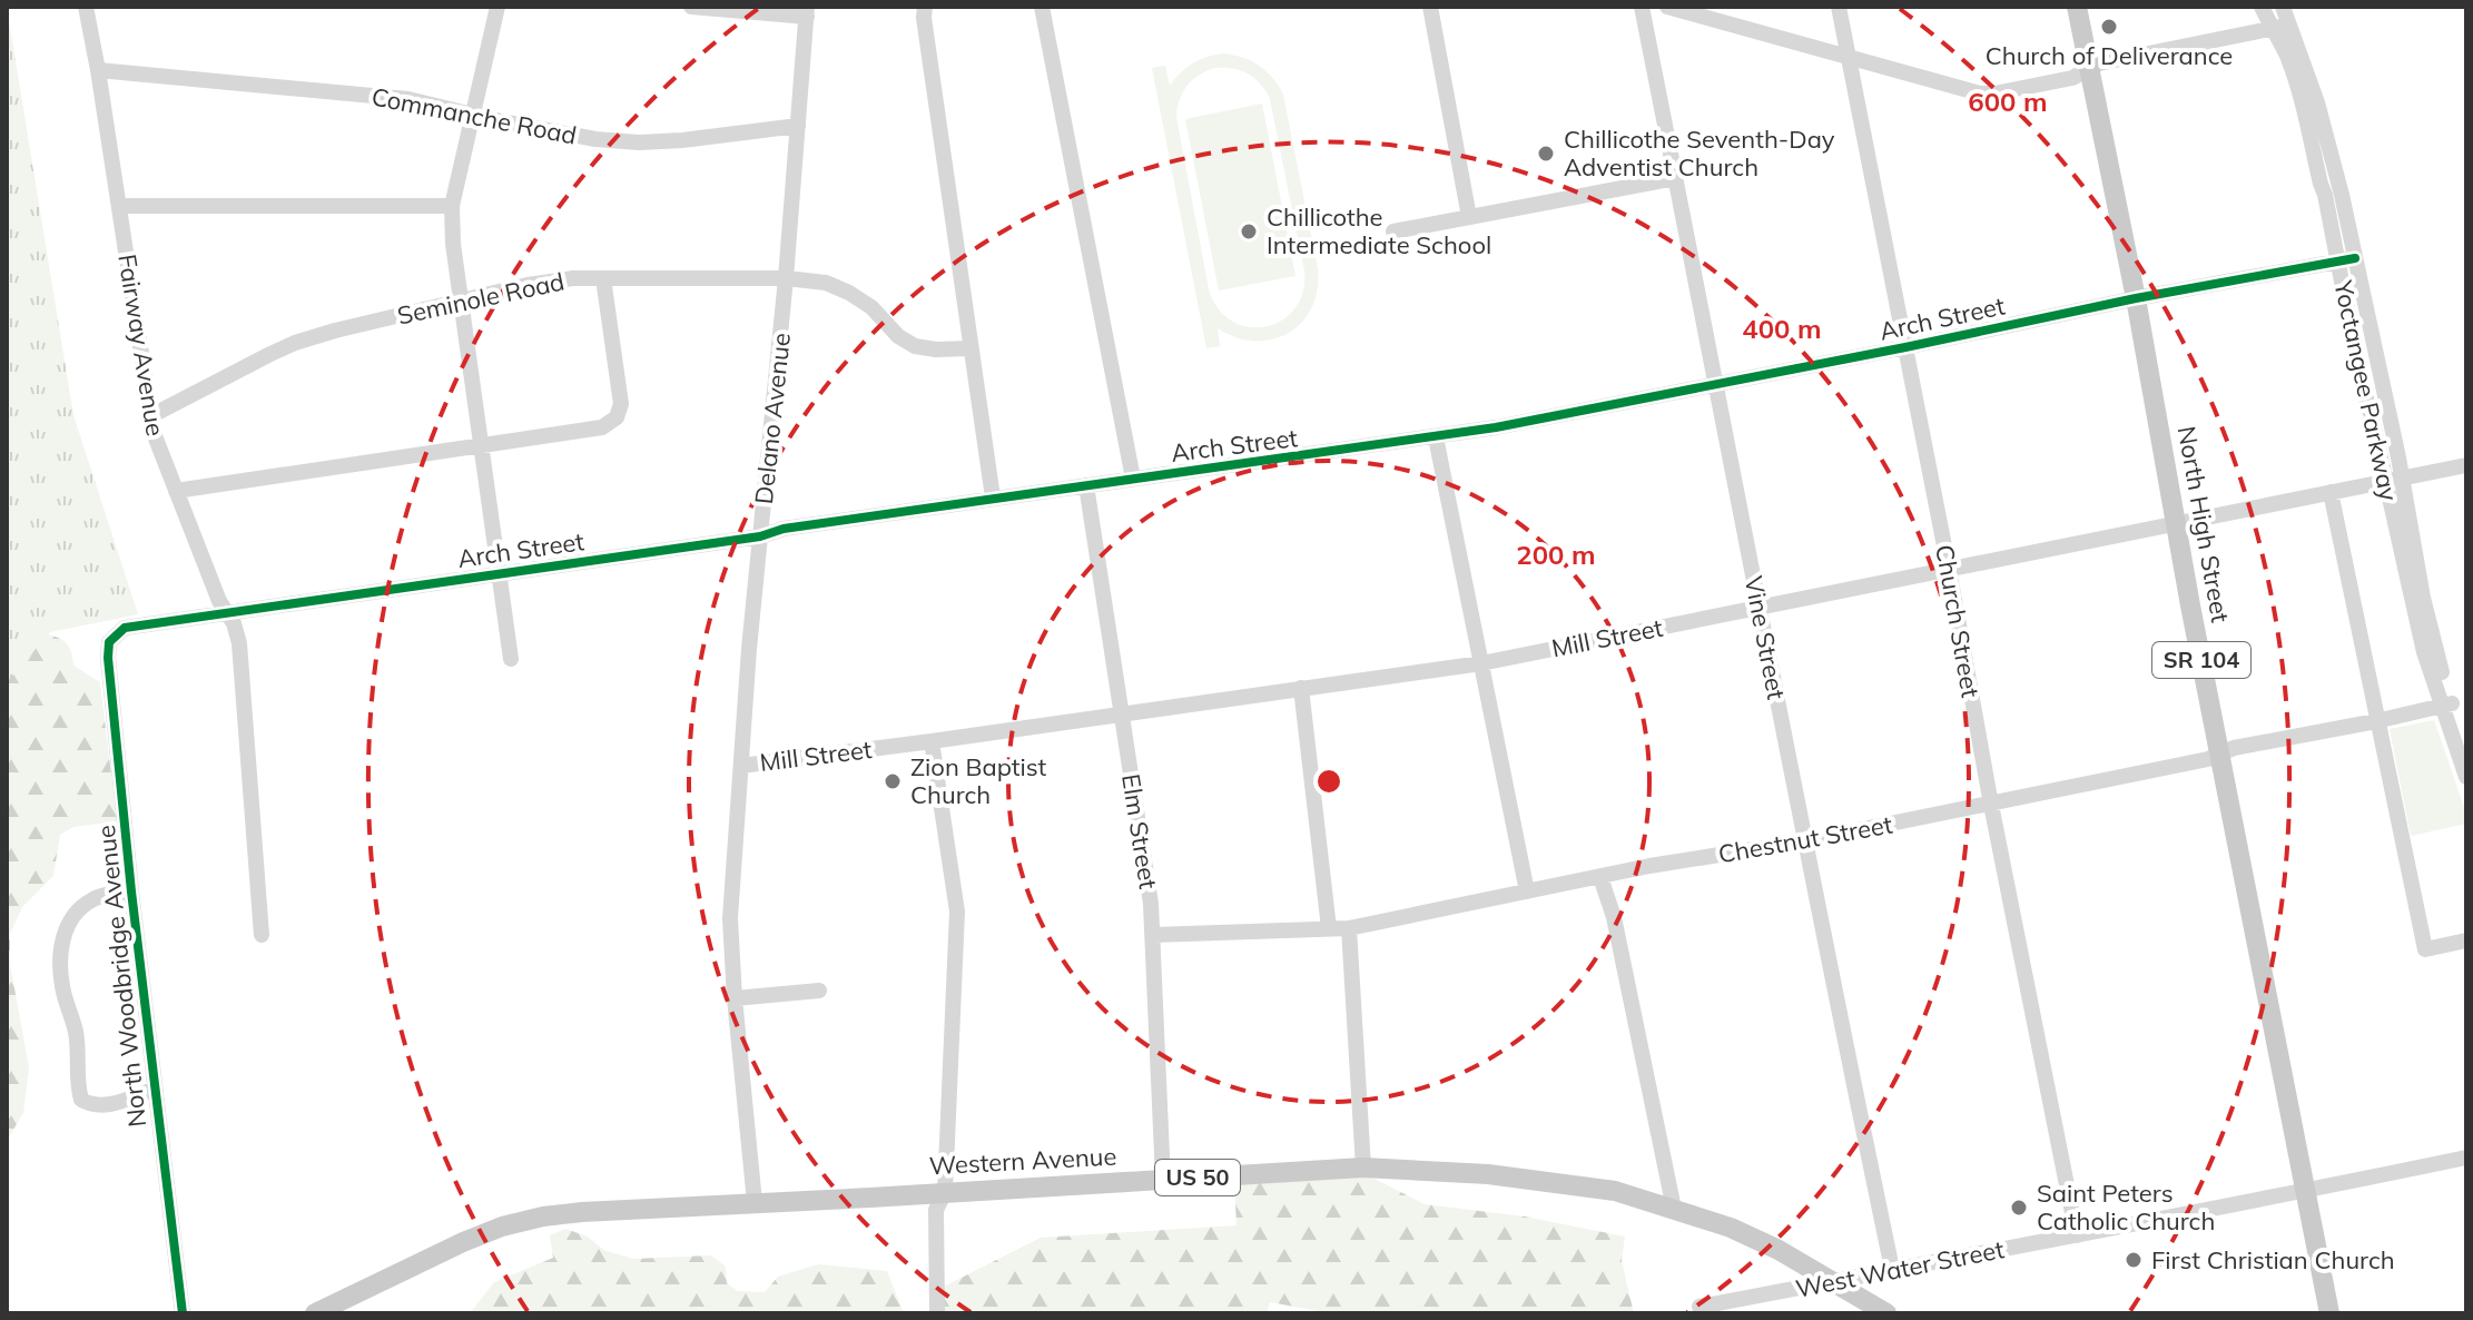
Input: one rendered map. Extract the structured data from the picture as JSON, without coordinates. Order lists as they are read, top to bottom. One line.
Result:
{"streets":{"main road":["North High Street","SR 104","Western Avenue","US 50"],"street":["Commanche Road","Seminole Road","Arch Street","Fairway Avenue","Yoctangee Parkway","Delano Avenue","Church Street","Mill Street","Vine Street","Elm Street","Chestnut Street","North Woodbridge Avenue","West Water Street"]},"crossings":[["Commanche Road","Fairway Avenue"],["Commanche Road","Delano Avenue"],["Seminole Road","Fairway Avenue"],["Seminole Road","Delano Avenue"],["Arch Street","Fairway Avenue"],["Arch Street","Yoctangee Parkway"],["Arch Street","Delano Avenue"],["Arch Street","North High Street"],["Arch Street","Church Street"],["Arch Street","Vine Street"],["Arch Street","Elm Street"],["Arch Street","North Woodbridge Avenue"],["Yoctangee Parkway","Mill Street"],["Yoctangee Parkway","Chestnut Street"],["Delano Avenue","Mill Street"],["Delano Avenue","Western Avenue"],["North High Street","Mill Street"],["North High Street","Chestnut Street"],["North High Street","West Water Street"],["Church Street","Mill Street"],["Church Street","Chestnut Street"],["Church Street","West Water Street"],["Mill Street","Vine Street"],["Mill Street","Elm Street"],["Vine Street","Chestnut Street"],["Vine Street","West Water Street"],["Elm Street","Chestnut Street"],["Elm Street","Western Avenue"],["Western Avenue","West Water Street"]],"places":["Church of Deliverance","Chillicothe Seventh-Day Adventist Church","Chillicothe Intermediate School","Zion Baptist Church","Saint Peters Catholic Church","First Christian Church"],"rings":["600 m","400 m","200 m"]}
